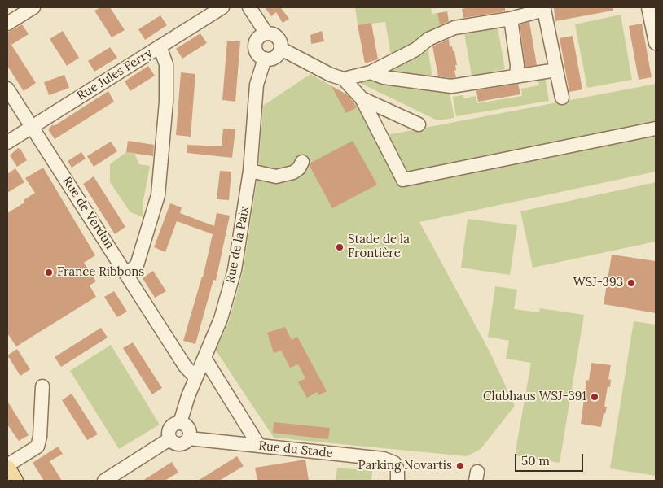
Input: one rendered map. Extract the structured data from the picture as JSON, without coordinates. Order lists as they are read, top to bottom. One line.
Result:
{"streets":{"street":["Rue Jules Ferry","Rue de Verdun","Rue de la Paix","Rue du Stade"]},"crossings":[["Rue Jules Ferry","Rue de Verdun"],["Rue de Verdun","Rue de la Paix"],["Rue de la Paix","Rue du Stade"]],"places":["Stade de la Frontière","France Ribbons","WSJ-393","Clubhaus WSJ-391","Parking Novartis"],"scale_bar":"50 m"}
